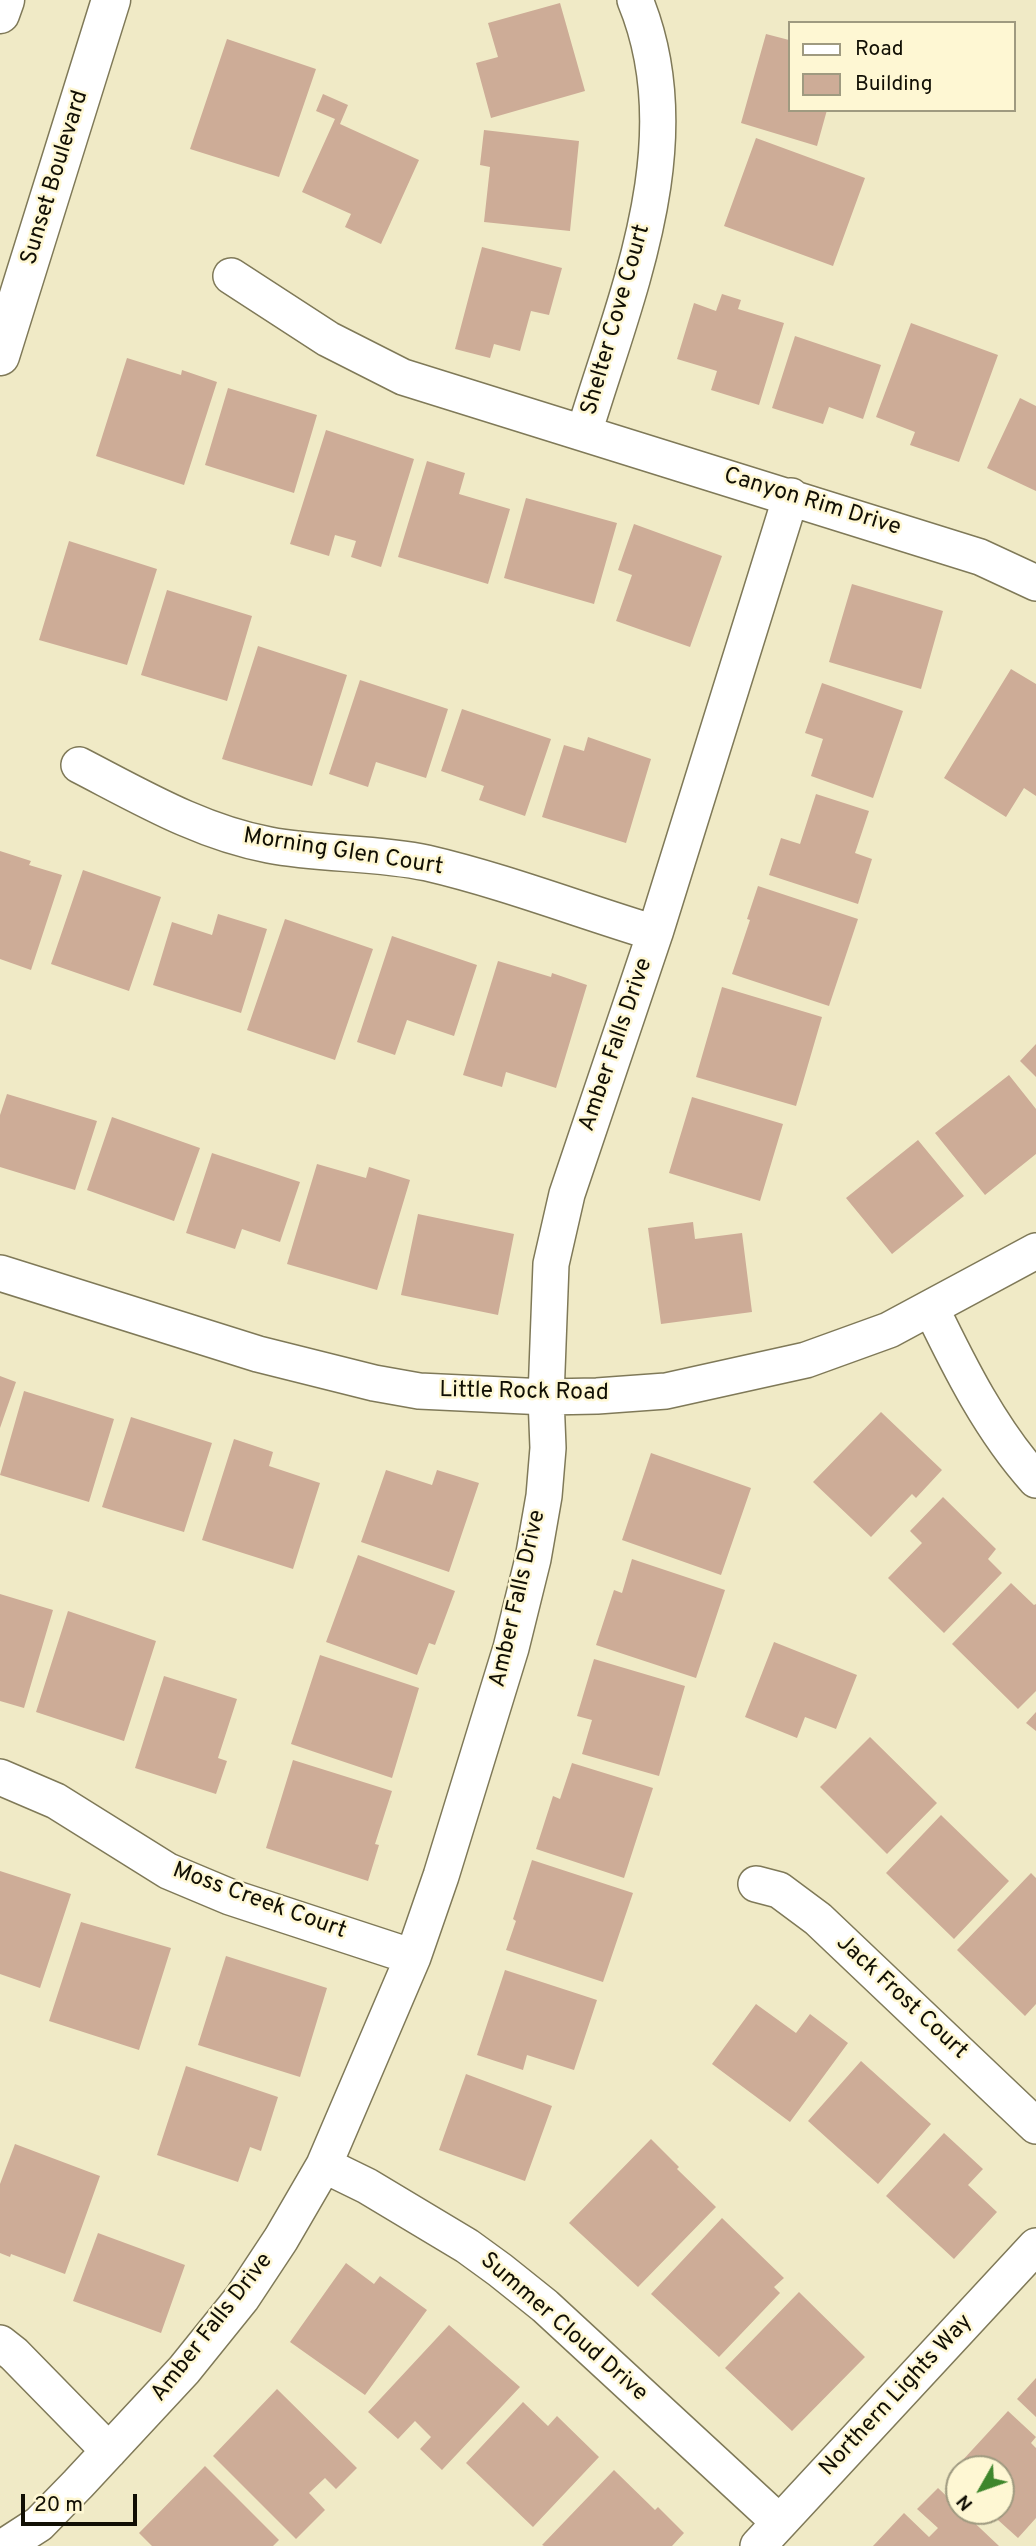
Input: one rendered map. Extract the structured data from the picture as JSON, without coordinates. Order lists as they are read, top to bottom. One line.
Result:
{"streets":{"main road":["Sunset Boulevard"],"street":["Shelter Cove Court","Canyon Rim Drive","Morning Glen Court","Amber Falls Drive","Little Rock Road","Moss Creek Court","Jack Frost Court","Summer Cloud Drive","Northern Lights Way"]},"crossings":[["Shelter Cove Court","Canyon Rim Drive"],["Canyon Rim Drive","Amber Falls Drive"],["Morning Glen Court","Amber Falls Drive"],["Amber Falls Drive","Little Rock Road"],["Amber Falls Drive","Moss Creek Court"],["Amber Falls Drive","Summer Cloud Drive"],["Summer Cloud Drive","Northern Lights Way"]],"legend":["Road","Building"],"scale_bar":"20 m","north":"bottom left"}
